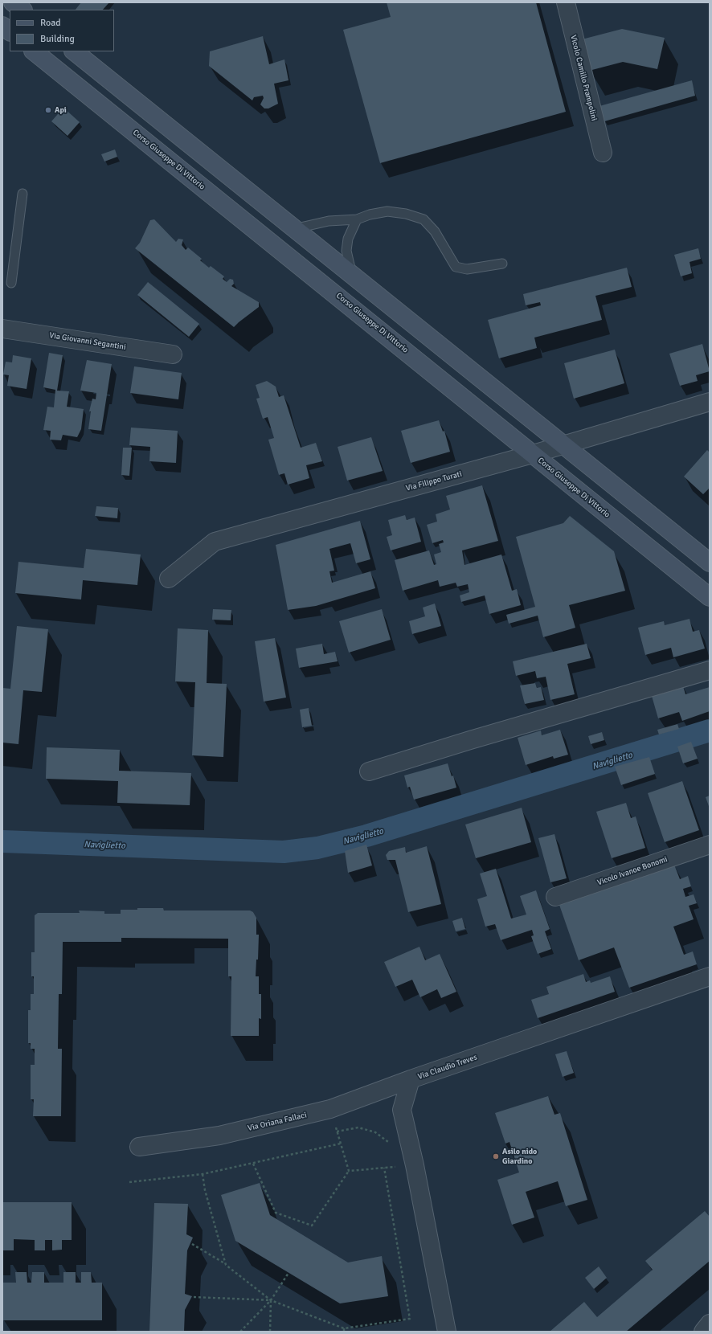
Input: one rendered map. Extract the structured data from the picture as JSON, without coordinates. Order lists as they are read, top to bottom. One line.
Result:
{"streets":{"main road":["Corso Giuseppe Di Vittorio"],"street":["Vicolo Camillo Prampolini","Via Giovanni Segantini","Via Filippo Turati","Vicolo Ivanoe Bonomi","Via Claudio Treves","Via Oriana Fallaci"]},"crossings":[["Corso Giuseppe Di Vittorio","Via Filippo Turati"],["Via Claudio Treves","Via Oriana Fallaci"]],"water":["Naviglietto"],"places":["Api","Asilo nido Giardino"],"legend":["Road","Building"]}
